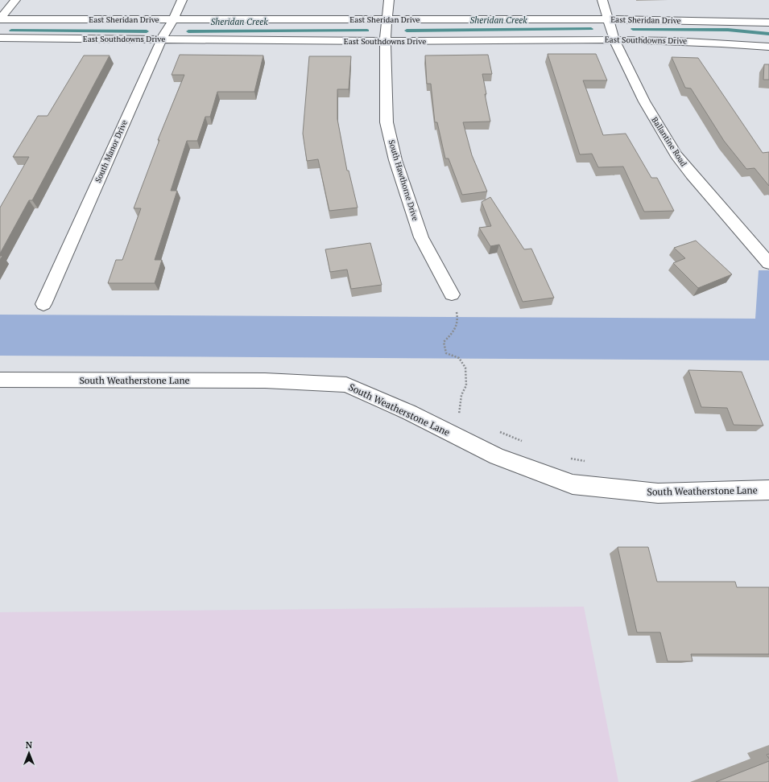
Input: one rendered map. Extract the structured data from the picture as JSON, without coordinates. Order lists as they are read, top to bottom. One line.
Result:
{"streets":{"street":["East Sheridan Drive","East Southdowns Drive","Ballantine Road","South Manor Drive","South Hawthorne Drive","South Weatherstone Lane"]},"crossings":[["East Sheridan Drive","Ballantine Road"],["East Sheridan Drive","South Manor Drive"],["East Sheridan Drive","South Hawthorne Drive"],["East Southdowns Drive","Ballantine Road"],["East Southdowns Drive","South Manor Drive"],["East Southdowns Drive","South Hawthorne Drive"]],"water":["Sheridan Creek"],"north":"top"}
